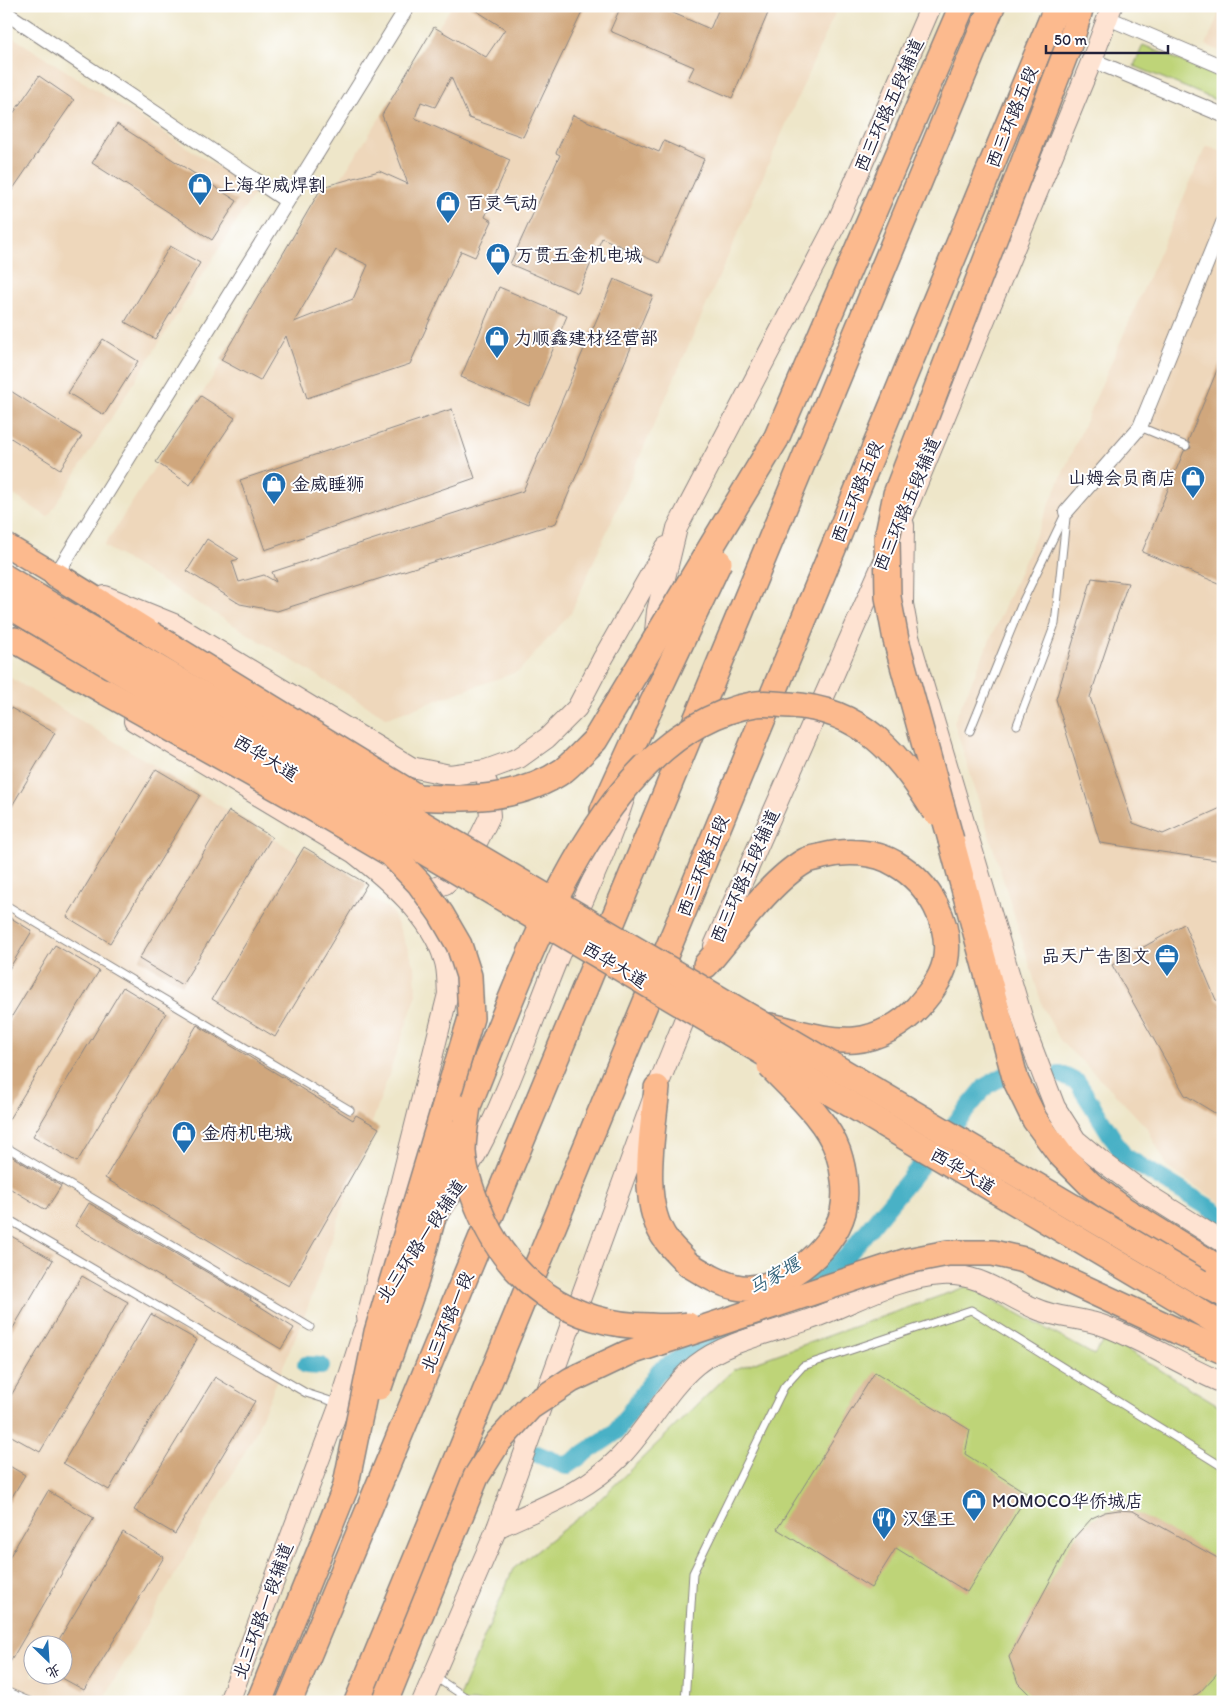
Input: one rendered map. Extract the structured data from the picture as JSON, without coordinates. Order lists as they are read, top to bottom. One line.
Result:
{"streets":{"highway":["西三环路五段","西华大道","北三环路一段"],"main road":["西三环路五段辅道","北三环路一段辅道"]},"crossings":[["西三环路五段辅道","北三环路一段辅道"]],"water":["马家堰"],"places":{"shop":["上海华威焊割","百灵气动","万贯五金机电城","力顺鑫建材经营部","山姆会员商店","金威睡狮","金府机电城","MOMOCO华侨城店"],"office":["品天广告图文"],"restaurant":["汉堡王"]},"scale_bar":"50 m","north":"bottom right"}
